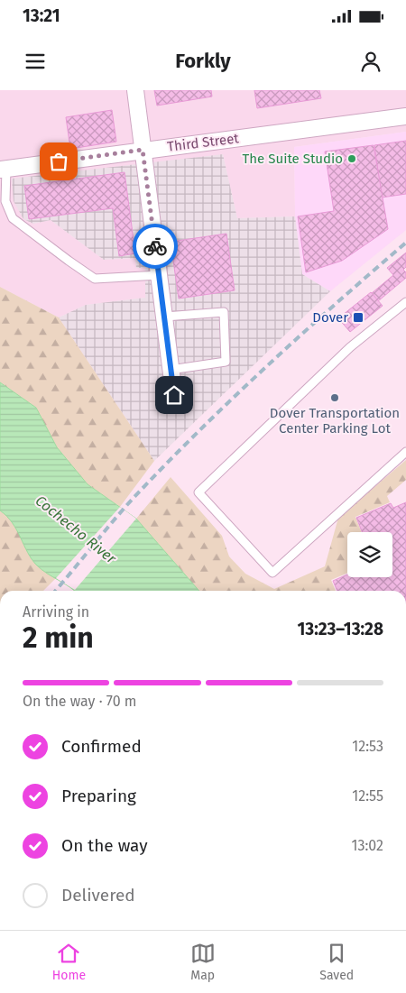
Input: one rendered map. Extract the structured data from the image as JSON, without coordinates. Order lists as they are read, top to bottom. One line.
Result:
{"streets":{"street":["Third Street"]},"water":["Cochecho River"],"places":{"other":["The Suite Studio","Dover Transportation Center Parking Lot"],"transit":["Dover"]},"page":{"status":"13:21","header":"Forkly","heading":["2 min","Arriving in","13:23–13:28"],"bar":"On the way · 70 m","list":[["Confirmed","12:53"],["Preparing","12:55"],["On the way","13:02"],"Delivered"],"tabs":["Home","Map","Saved"]}}
